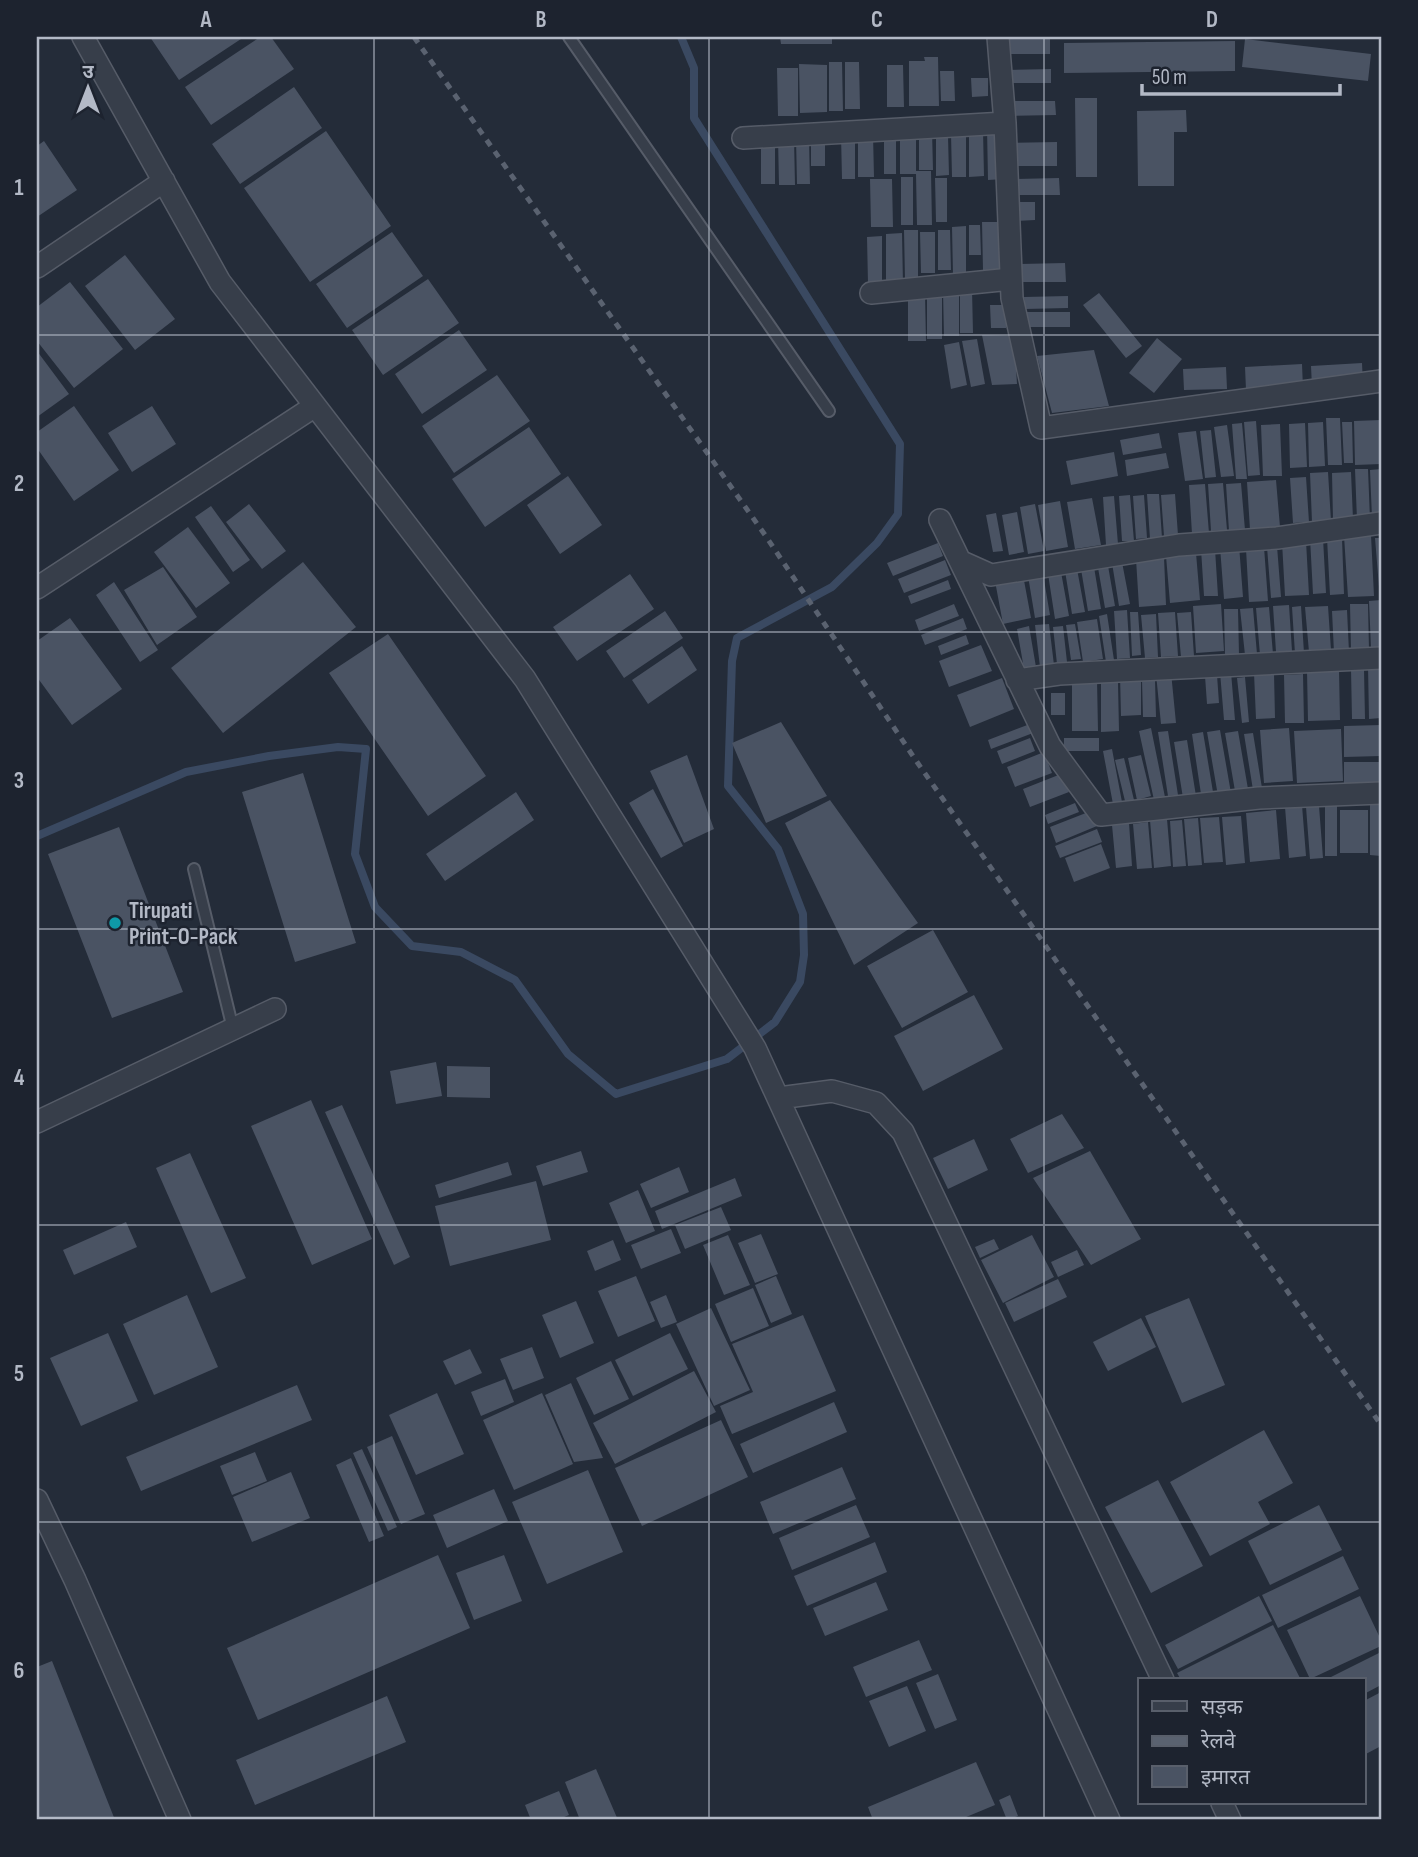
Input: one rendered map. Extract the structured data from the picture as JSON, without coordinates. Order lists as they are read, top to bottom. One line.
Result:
{"places":["Tirupati Print-O-Pack"],"legend":["सड़क","रेलवे","इमारत"],"scale_bar":"50 m","north":"top","grid":{"columns":["A","B","C","D"],"rows":["1","2","3","4","5","6"]}}
